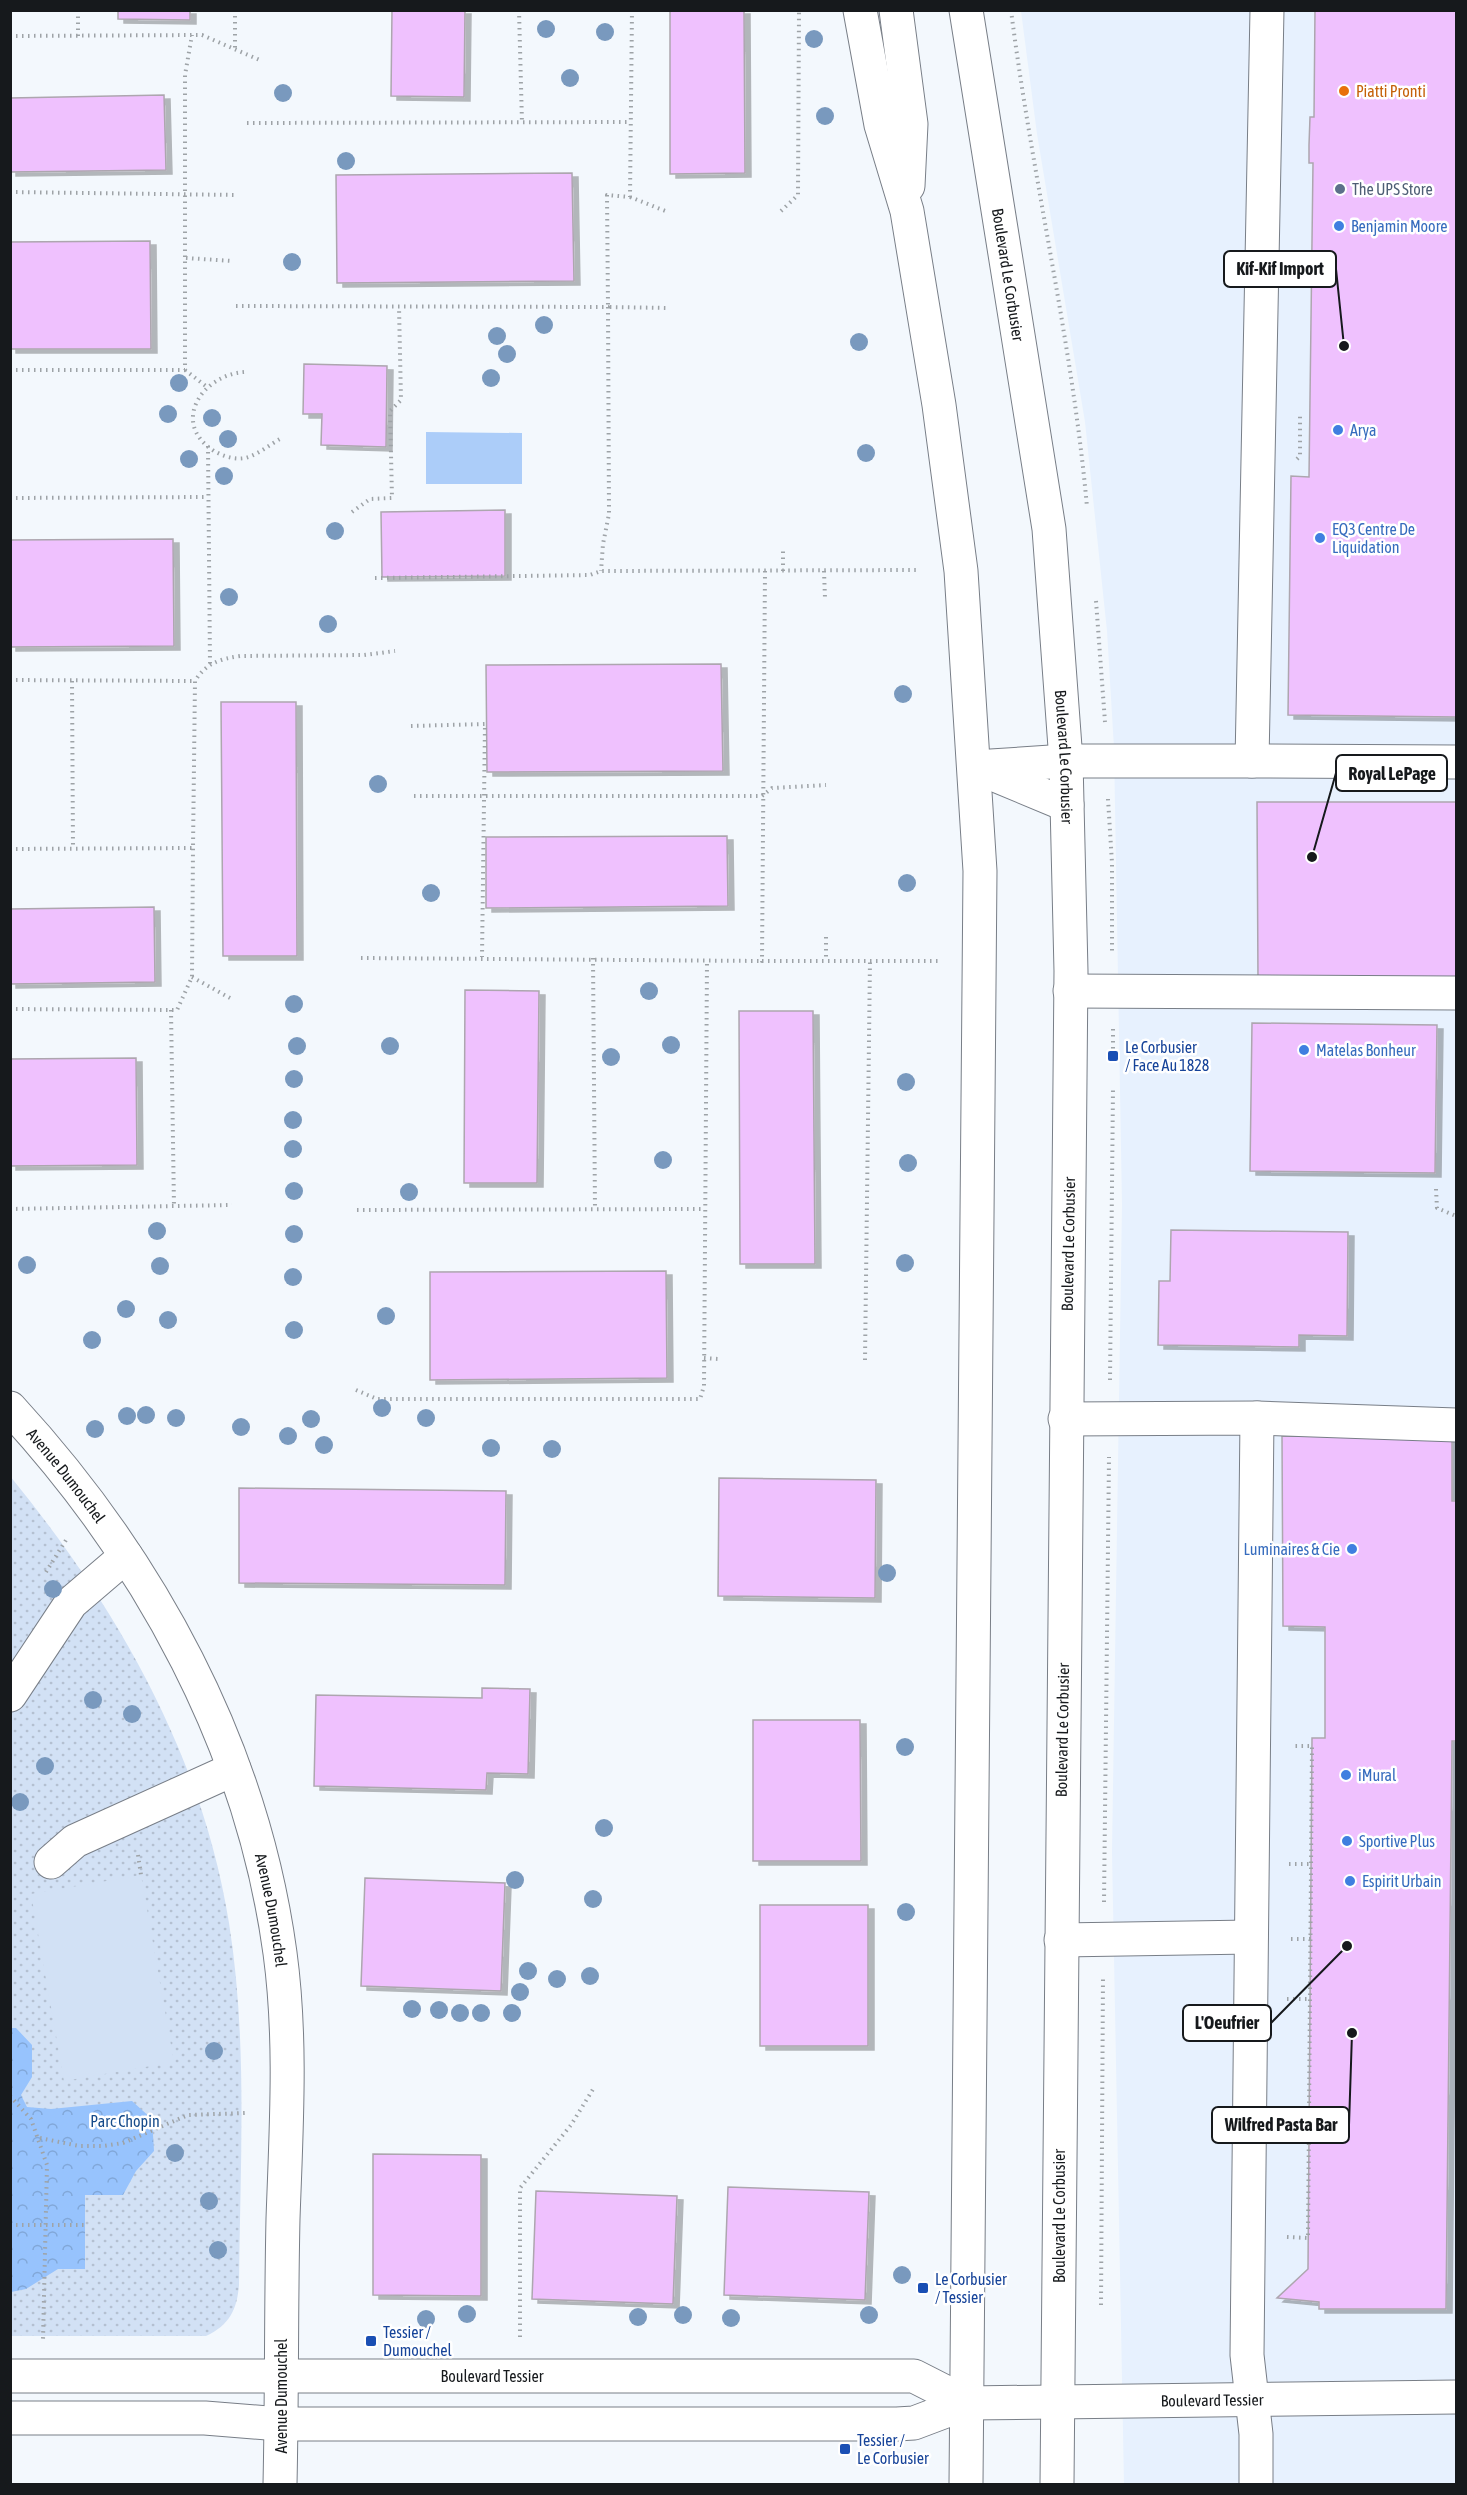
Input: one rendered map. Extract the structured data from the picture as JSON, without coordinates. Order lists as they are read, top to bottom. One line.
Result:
{"streets":{"street":["Boulevard Le Corbusier","Avenue Dumouchel","Boulevard Tessier"]},"crossings":[["Boulevard Le Corbusier","Boulevard Tessier"],["Avenue Dumouchel","Boulevard Tessier"]],"parks":["Parc Chopin"],"places":{"other":["Piatti Pronti","The UPS Store","Benjamin Moore","Kif-Kif Import","Arya","EQ3 Centre De Liquidation","Royal LePage","Matelas Bonheur","Luminaires & Cie","iMural","Sportive Plus","Espirit Urbain","L'Oeufrier","Wilfred Pasta Bar"],"transit":["Le Corbusier / Face Au 1828","Le Corbusier / Tessier","Tessier / Dumouchel","Tessier / Le Corbusier"]}}
